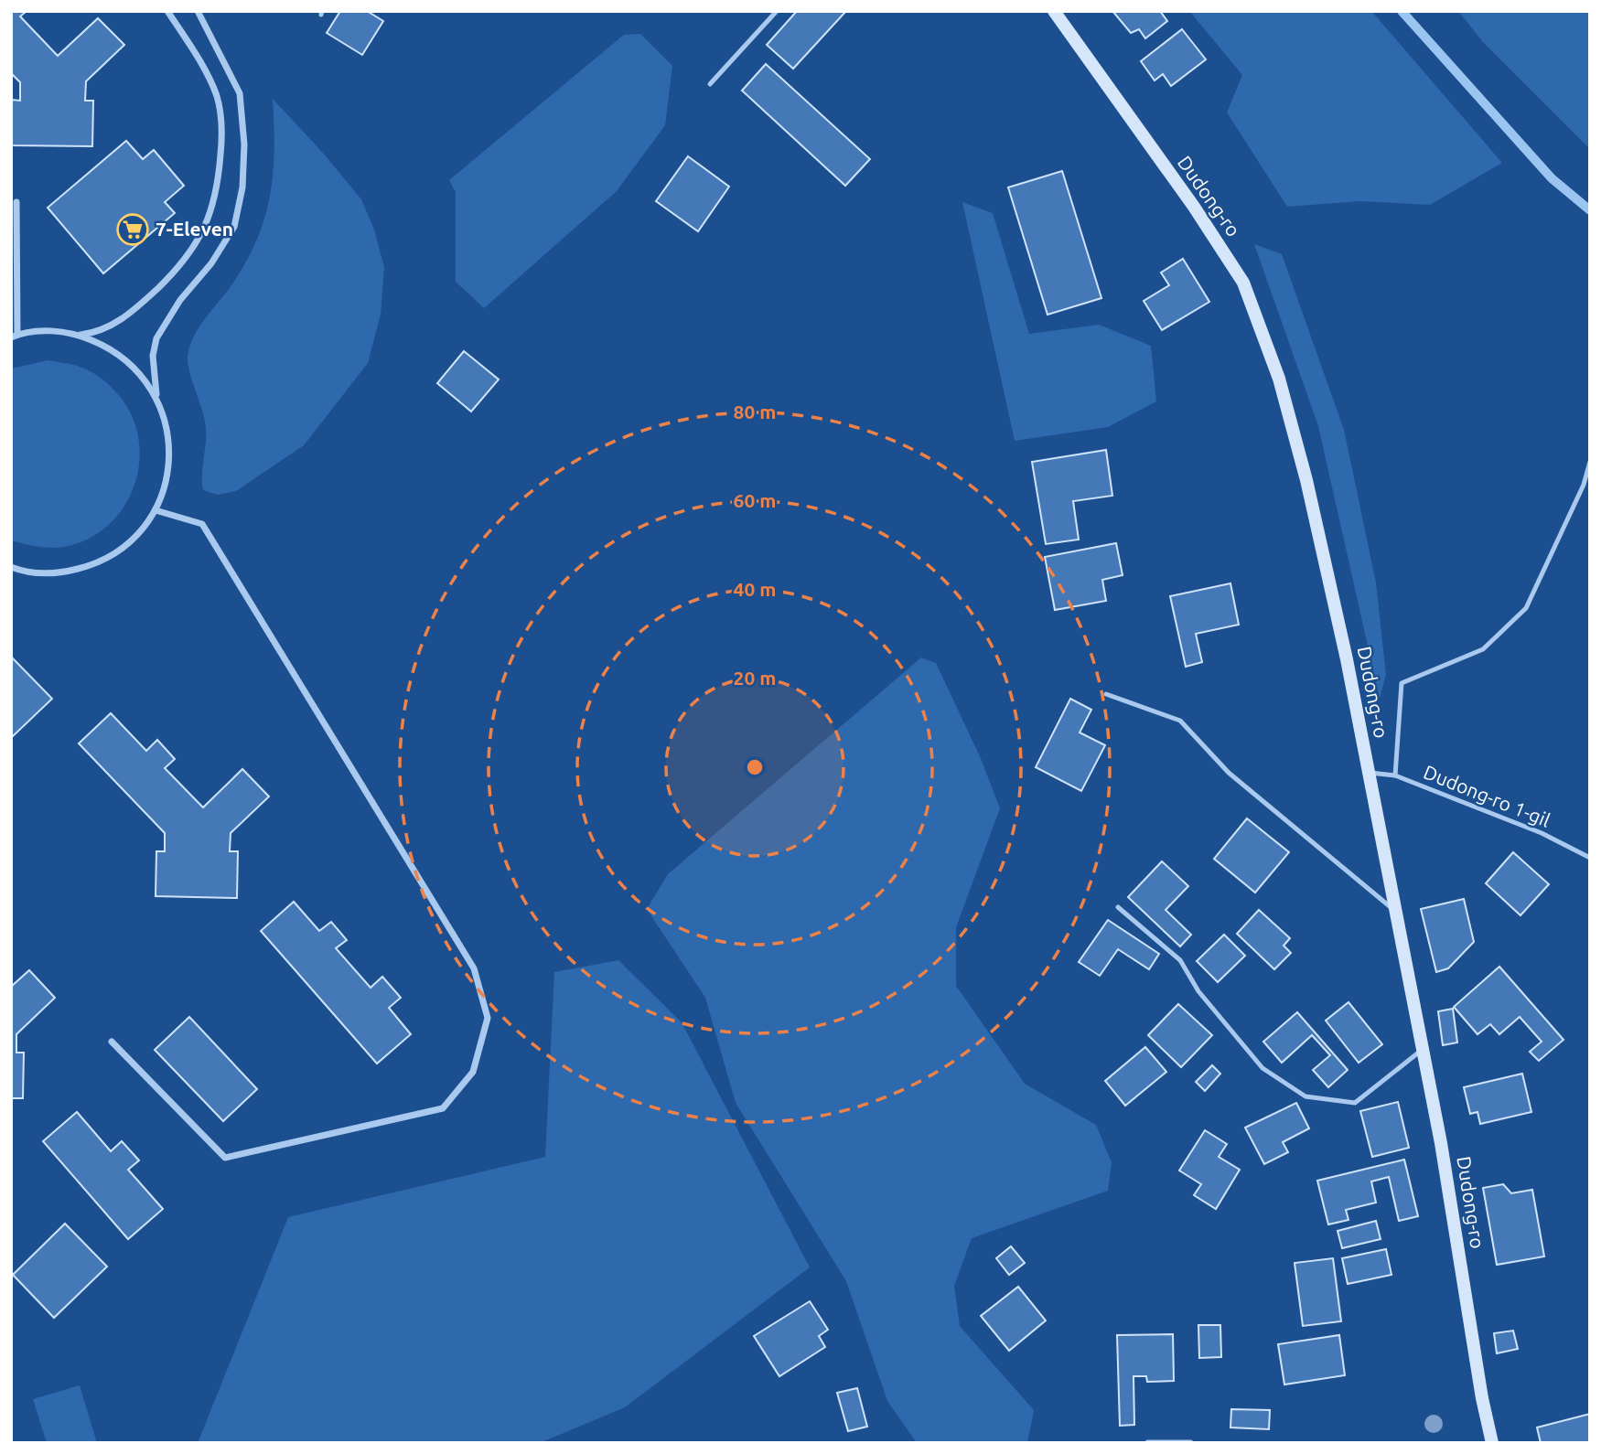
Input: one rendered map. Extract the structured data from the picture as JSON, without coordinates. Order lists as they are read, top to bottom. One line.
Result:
{"streets":{"street":["Dudong-ro"],"lane":["Dudong-ro 1-gil"]},"crossings":[["Dudong-ro","Dudong-ro 1-gil"]],"places":{"supermarket":["7-Eleven"]},"rings":["80 m","60 m","40 m","20 m"]}
